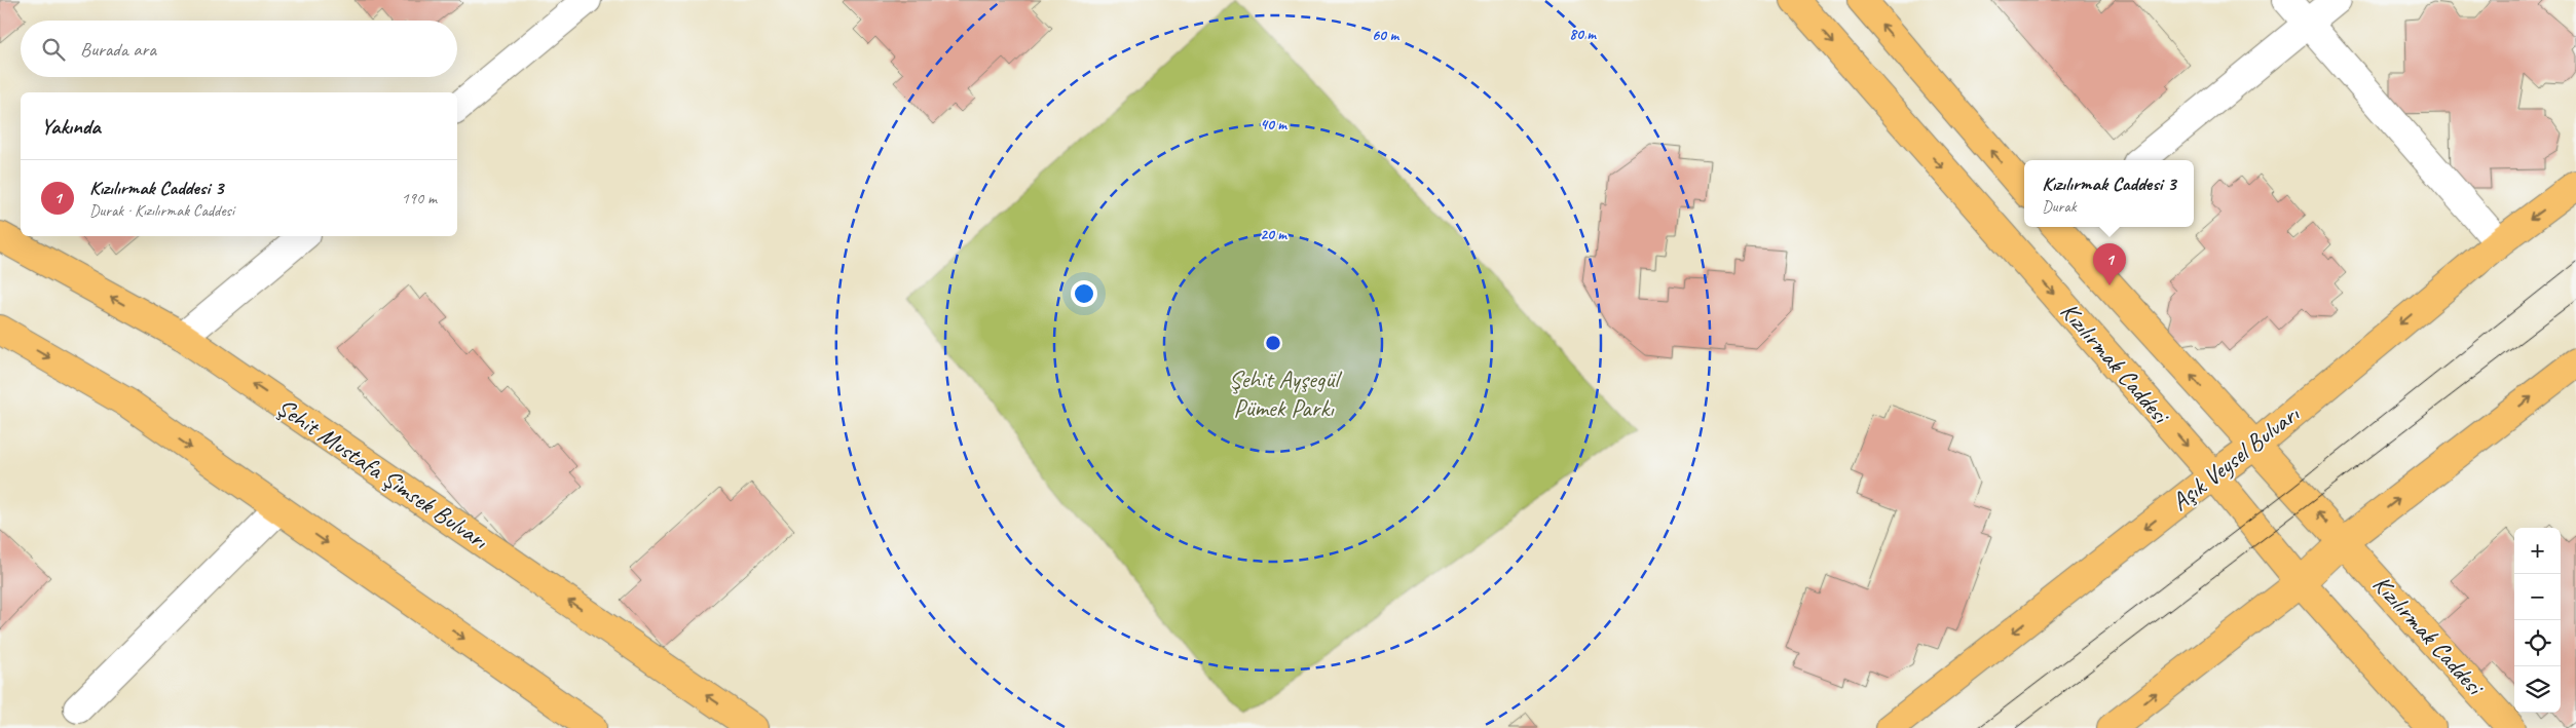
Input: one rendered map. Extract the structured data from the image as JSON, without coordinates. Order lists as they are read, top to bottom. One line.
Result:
{"streets":{"main road":["Kızılırmak Caddesi","Aşık Veysel Bulvarı","Şehit Mustafa Şimsek Bulvarı"]},"crossings":[["Kızılırmak Caddesi","Aşık Veysel Bulvarı"]],"parks":["Şehit Ayşegül Pümek Parkı"],"page":{"search":"Burada ara","heading":"Yakında","list":[{"mark":"1","name":"Kızılırmak Caddesi 3","note":"Durak · Kızılırmak Caddesi","value":"190 m"}],"popup":["Kızılırmak Caddesi 3","Durak"],"pins":"1","map_buttons":["+","−"]},"rings":["80 m","60 m","40 m","20 m"]}
